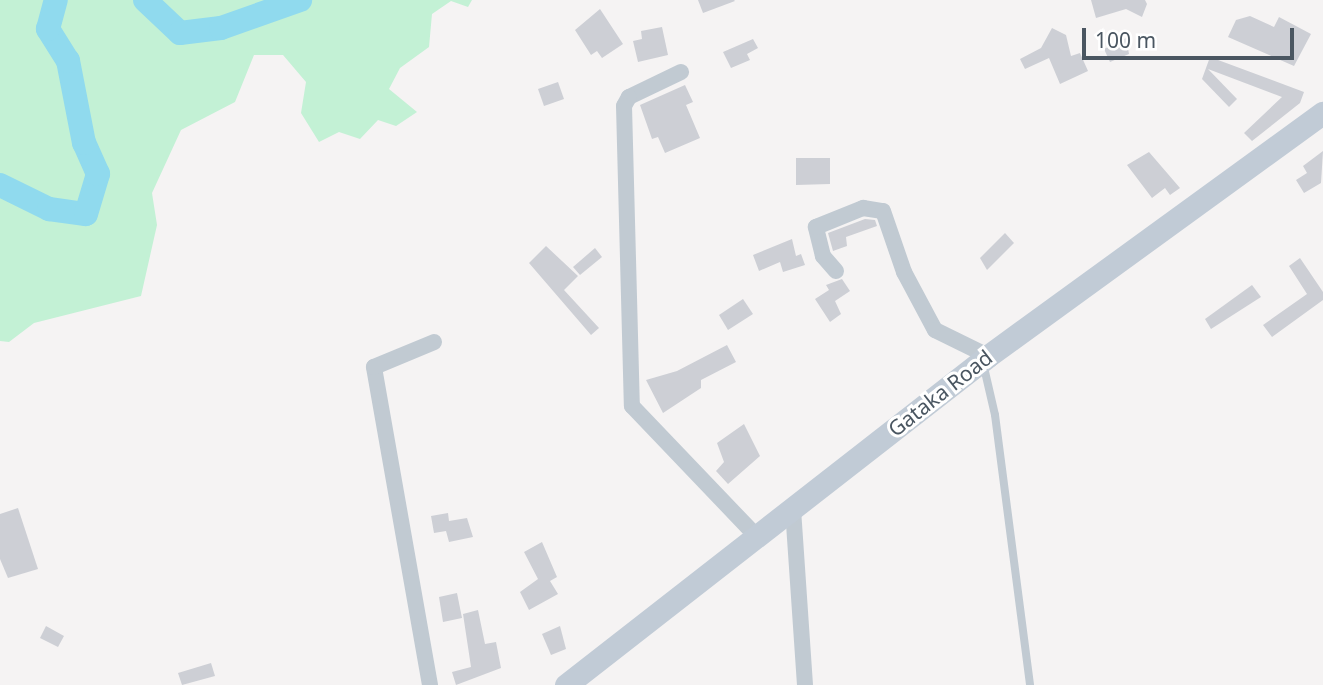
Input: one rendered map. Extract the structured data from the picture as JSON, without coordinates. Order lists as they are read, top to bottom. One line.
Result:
{"streets":{"street":["Gataka Road"]},"scale_bar":"100 m"}
